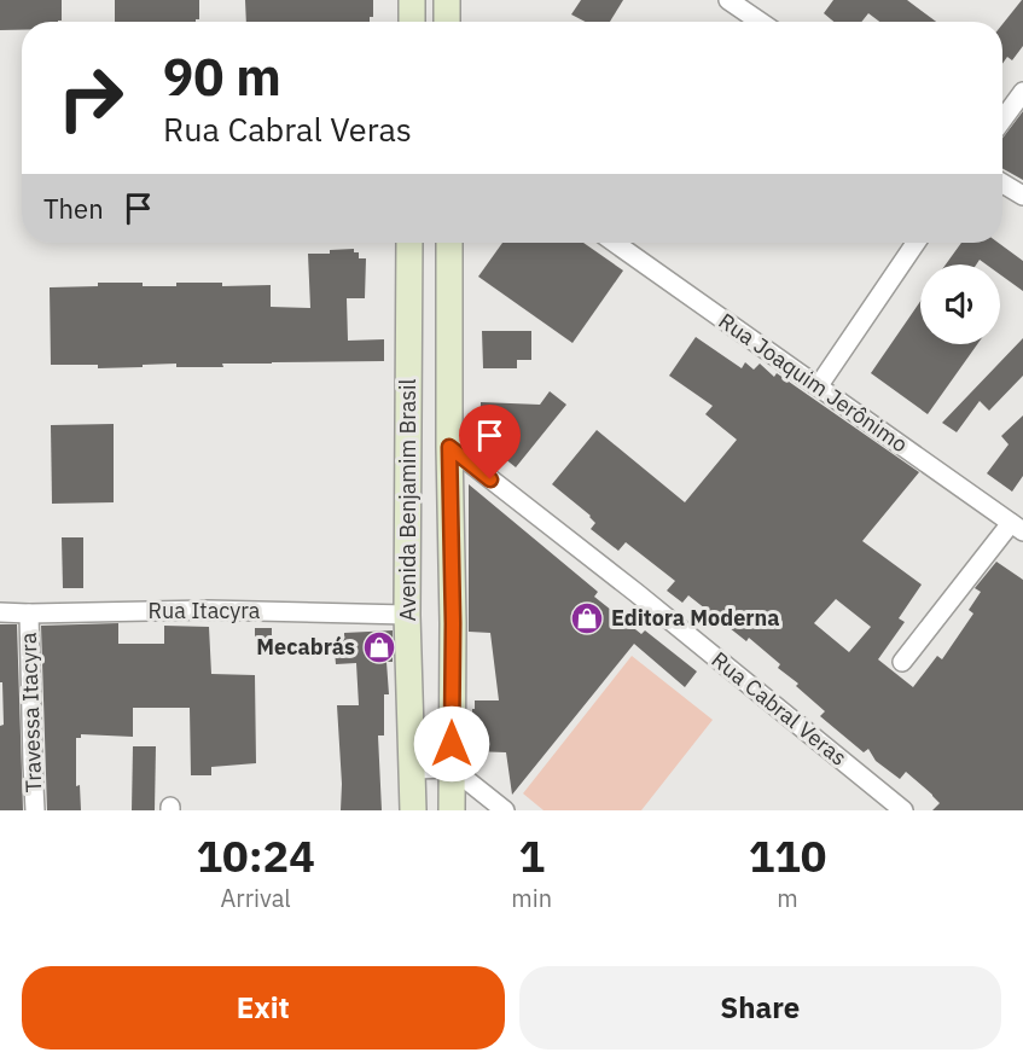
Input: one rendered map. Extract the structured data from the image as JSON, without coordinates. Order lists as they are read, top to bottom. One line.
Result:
{"streets":{"main road":["Avenida Benjamim Brasil"],"street":["Rua Joaquim Jerônimo","Rua Itacyra","Rua Cabral Veras","Travessa Itacyra"]},"crossings":[["Avenida Benjamim Brasil","Rua Itacyra"],["Avenida Benjamim Brasil","Rua Cabral Veras"],["Rua Itacyra","Travessa Itacyra"]],"places":{"shop":["Editora Moderna","Mecabrás"]},"page":{"turn":["90 m","Rua Cabral Veras"],"then":"Then","eta":["10:24","Arrival","1","min","110","m"],"buttons":["Exit","Share"]}}
